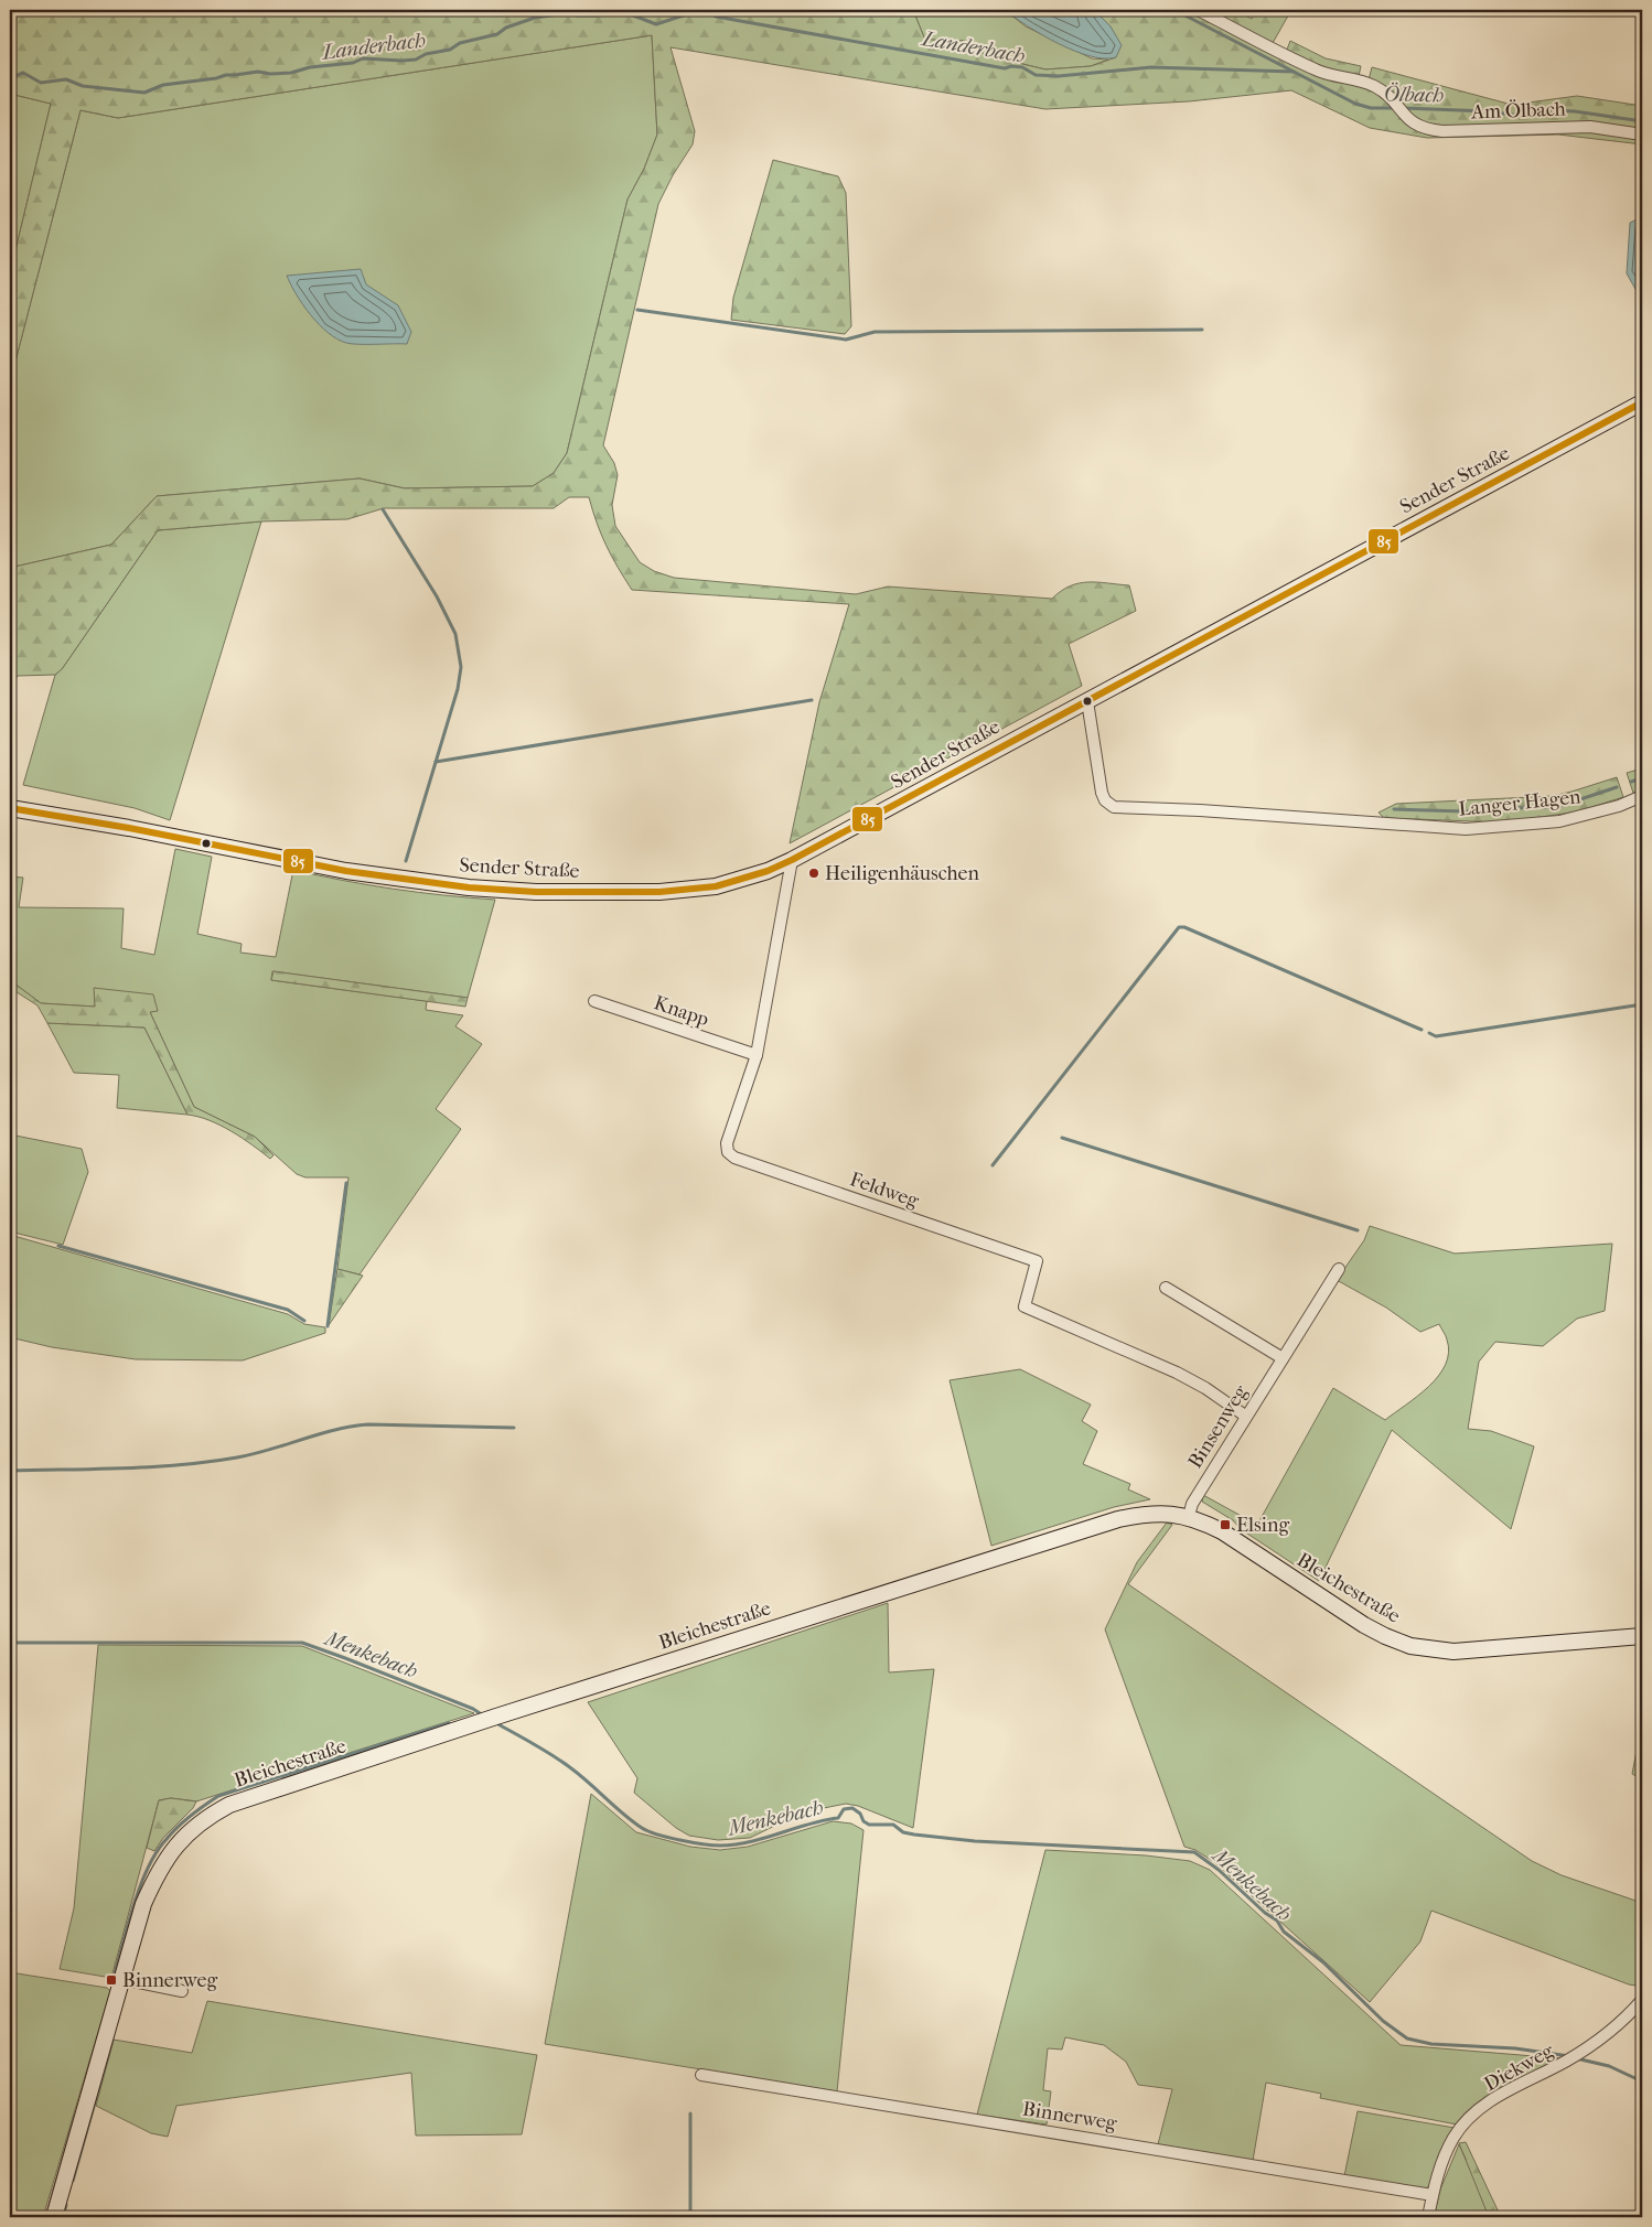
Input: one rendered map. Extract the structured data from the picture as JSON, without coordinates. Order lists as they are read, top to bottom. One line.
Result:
{"streets":{"street":["Am Ölbach","Sender Straße","Langer Hagen","Knapp","Feldweg","Binsenweg","Bleichestraße","Diekweg","Binnerweg"]},"crossings":[["Sender Straße","Langer Hagen"],["Sender Straße","Feldweg"],["Knapp","Feldweg"],["Feldweg","Binsenweg"],["Binsenweg","Bleichestraße"],["Diekweg","Binnerweg"]],"water":["Landerbach","Ölbach","Menkebach"],"places":{"other":["Heiligenhäuschen"],"transit":["Elsing","Binnerweg"]},"lines":["transit line 85"]}
